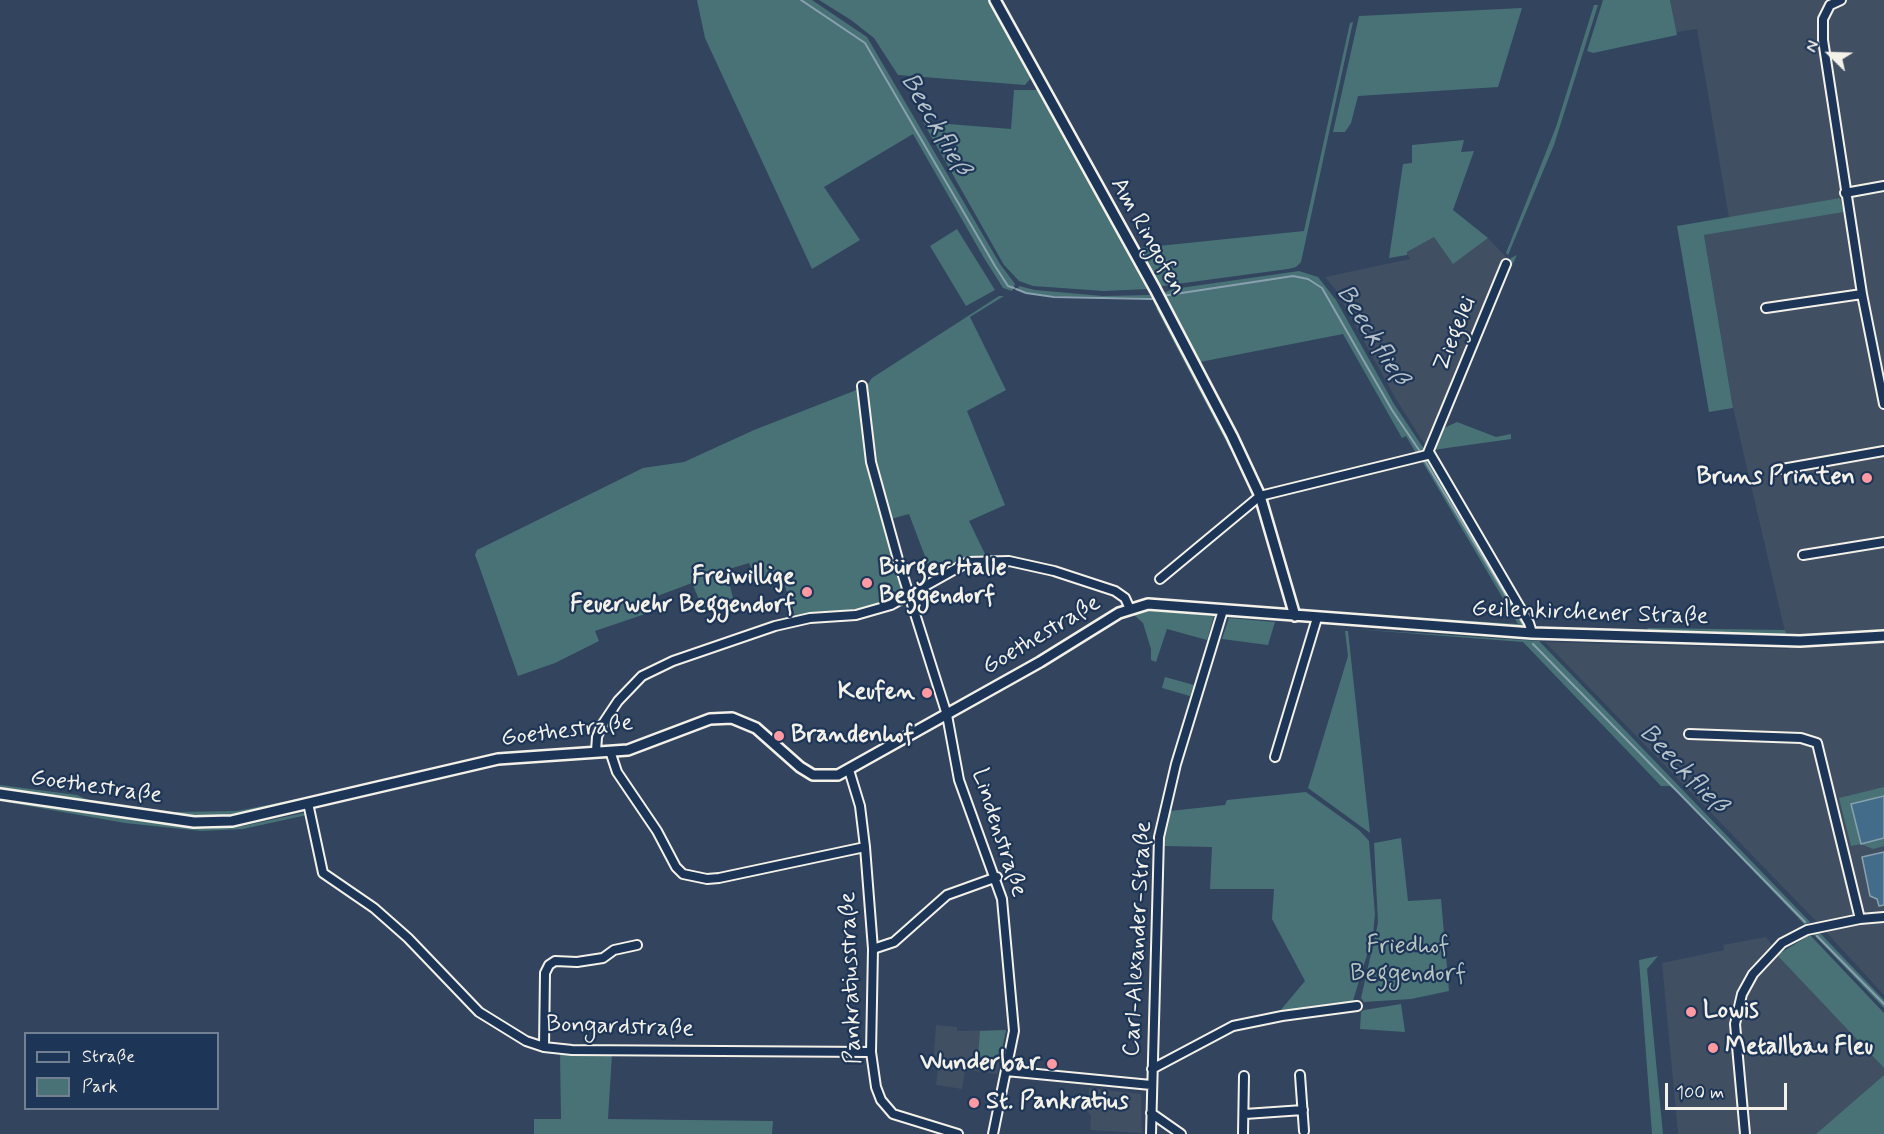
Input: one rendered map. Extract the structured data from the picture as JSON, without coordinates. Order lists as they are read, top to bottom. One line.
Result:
{"streets":{"street":["Am Ringofen","Ziegelei","Geilenkirchener Straße","Goethestraße","Lindenstraße","Carl-Alexander-Straße","Pankratiusstraße","Bongardstraße"]},"crossings":[["Am Ringofen","Geilenkirchener Straße"],["Am Ringofen","Goethestraße"],["Geilenkirchener Straße","Goethestraße"],["Goethestraße","Lindenstraße"],["Goethestraße","Carl-Alexander-Straße"],["Goethestraße","Pankratiusstraße"],["Goethestraße","Bongardstraße"],["Pankratiusstraße","Bongardstraße"]],"water":["Beeckfließ"],"parks":["Friedhof Beggendorf"],"places":["Bruns Printen","Bürger Halle Beggendorf","Freiwillige Feuerwehr Beggendorf","Keufen","Brandenhof","Lowis","Metallbau Fleu","Wunderbar","St. Pankratius"],"legend":["Straße","Park"],"scale_bar":"100 m","north":"top left"}
